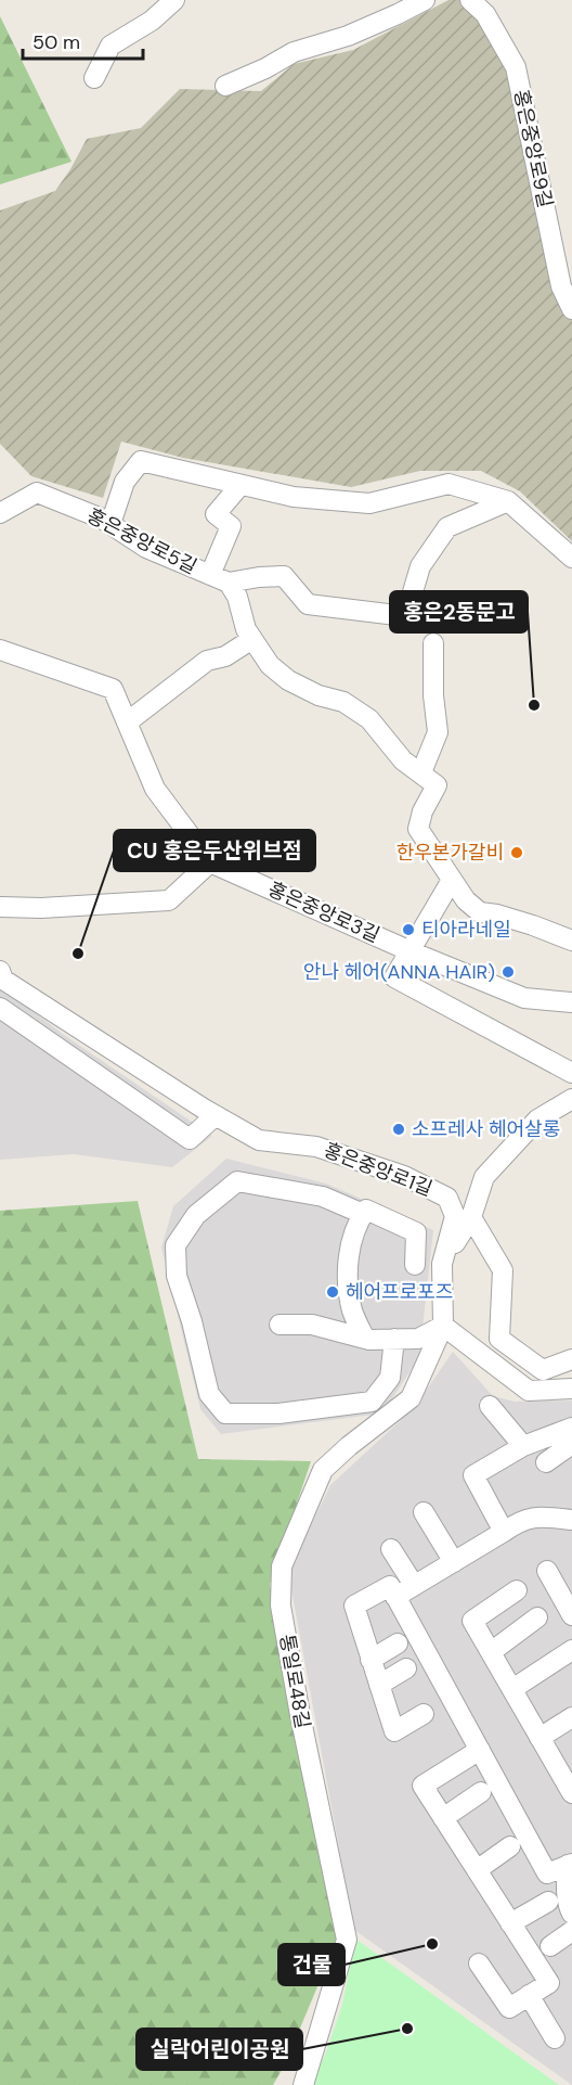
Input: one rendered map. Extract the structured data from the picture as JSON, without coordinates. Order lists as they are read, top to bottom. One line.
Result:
{"streets":{"street":["홍은중앙로9길","홍은중앙로5길","홍은중앙로3길","홍은중앙로1길","통일로48길"]},"crossings":[["홍은중앙로1길","통일로48길"]],"places":["홍은2동문고","한우본가갈비","티아라네일","CU 홍은두산위브점","안나 헤어(ANNA HAIR)","소프레사 헤어살롱","헤어프로포즈","건물","실락어린이공원"],"scale_bar":"50 m"}
